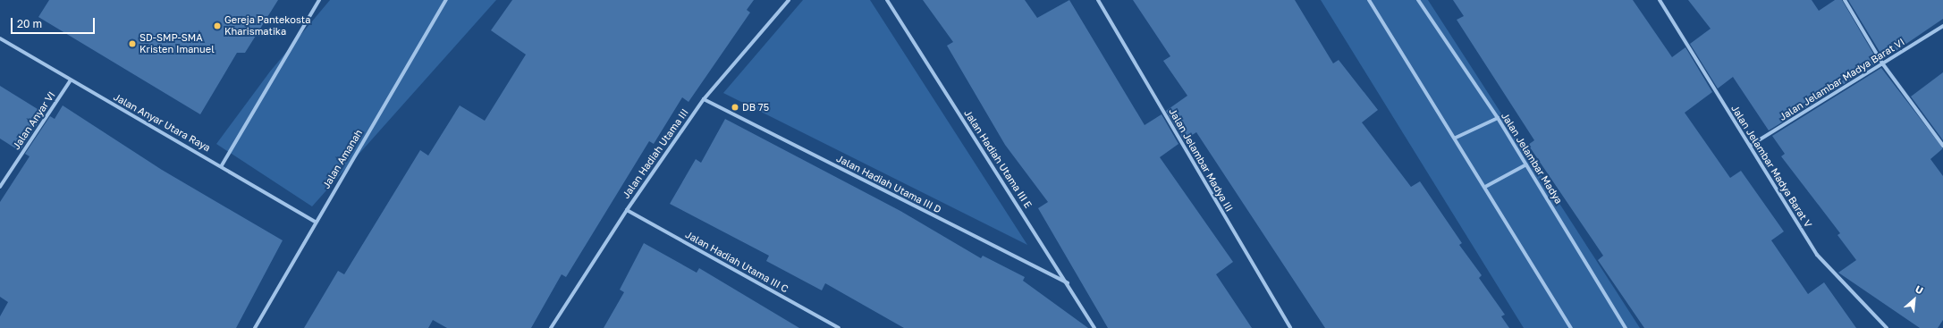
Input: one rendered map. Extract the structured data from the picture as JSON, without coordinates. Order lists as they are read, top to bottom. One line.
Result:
{"streets":{"street":["Jalan Jelambar Madya Barat VI","Jalan Anyar VI","Jalan Anyar Utara Raya","Jalan Hadiah Utama III","Jalan Jelambar Madya","Jalan Amanah","Jalan Hadiah Utama III E","Jalan Jelambar Madya III","Jalan Jelambar Madya Barat V","Jalan Hadiah Utama III D","Jalan Hadiah Utama III C"]},"crossings":[["Jalan Jelambar Madya Barat VI","Jalan Jelambar Madya Barat V"],["Jalan Anyar VI","Jalan Anyar Utara Raya"],["Jalan Anyar Utara Raya","Jalan Amanah"],["Jalan Hadiah Utama III","Jalan Hadiah Utama III D"],["Jalan Hadiah Utama III","Jalan Hadiah Utama III C"],["Jalan Hadiah Utama III E","Jalan Hadiah Utama III D"]],"places":["Gereja Pantekosta Kharismatika","SD-SMP-SMA Kristen Imanuel","DB 75"],"scale_bar":"20 m","north":"top right"}
